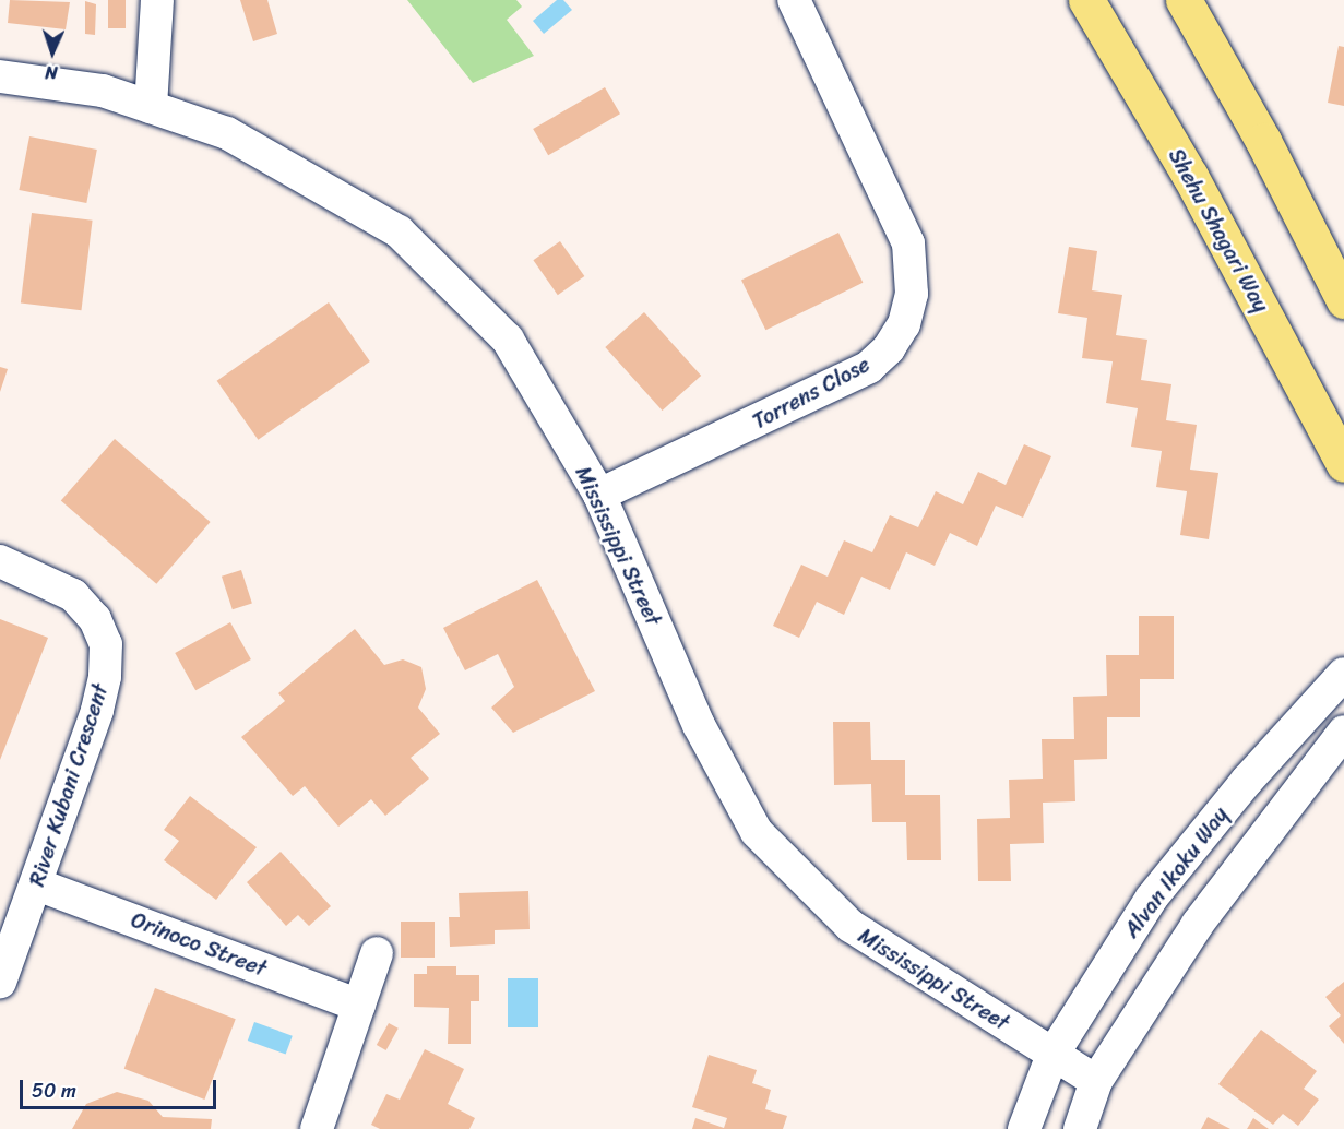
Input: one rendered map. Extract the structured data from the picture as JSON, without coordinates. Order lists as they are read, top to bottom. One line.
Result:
{"streets":{"main road":["Shehu Shagari Way"],"street":["Torrens Close","Mississippi Street","River Kubani Crescent","Alvan Ikoku Way","Orinoco Street"]},"crossings":[["Torrens Close","Mississippi Street"],["Mississippi Street","Alvan Ikoku Way"],["River Kubani Crescent","Orinoco Street"]],"scale_bar":"50 m","north":"bottom"}
